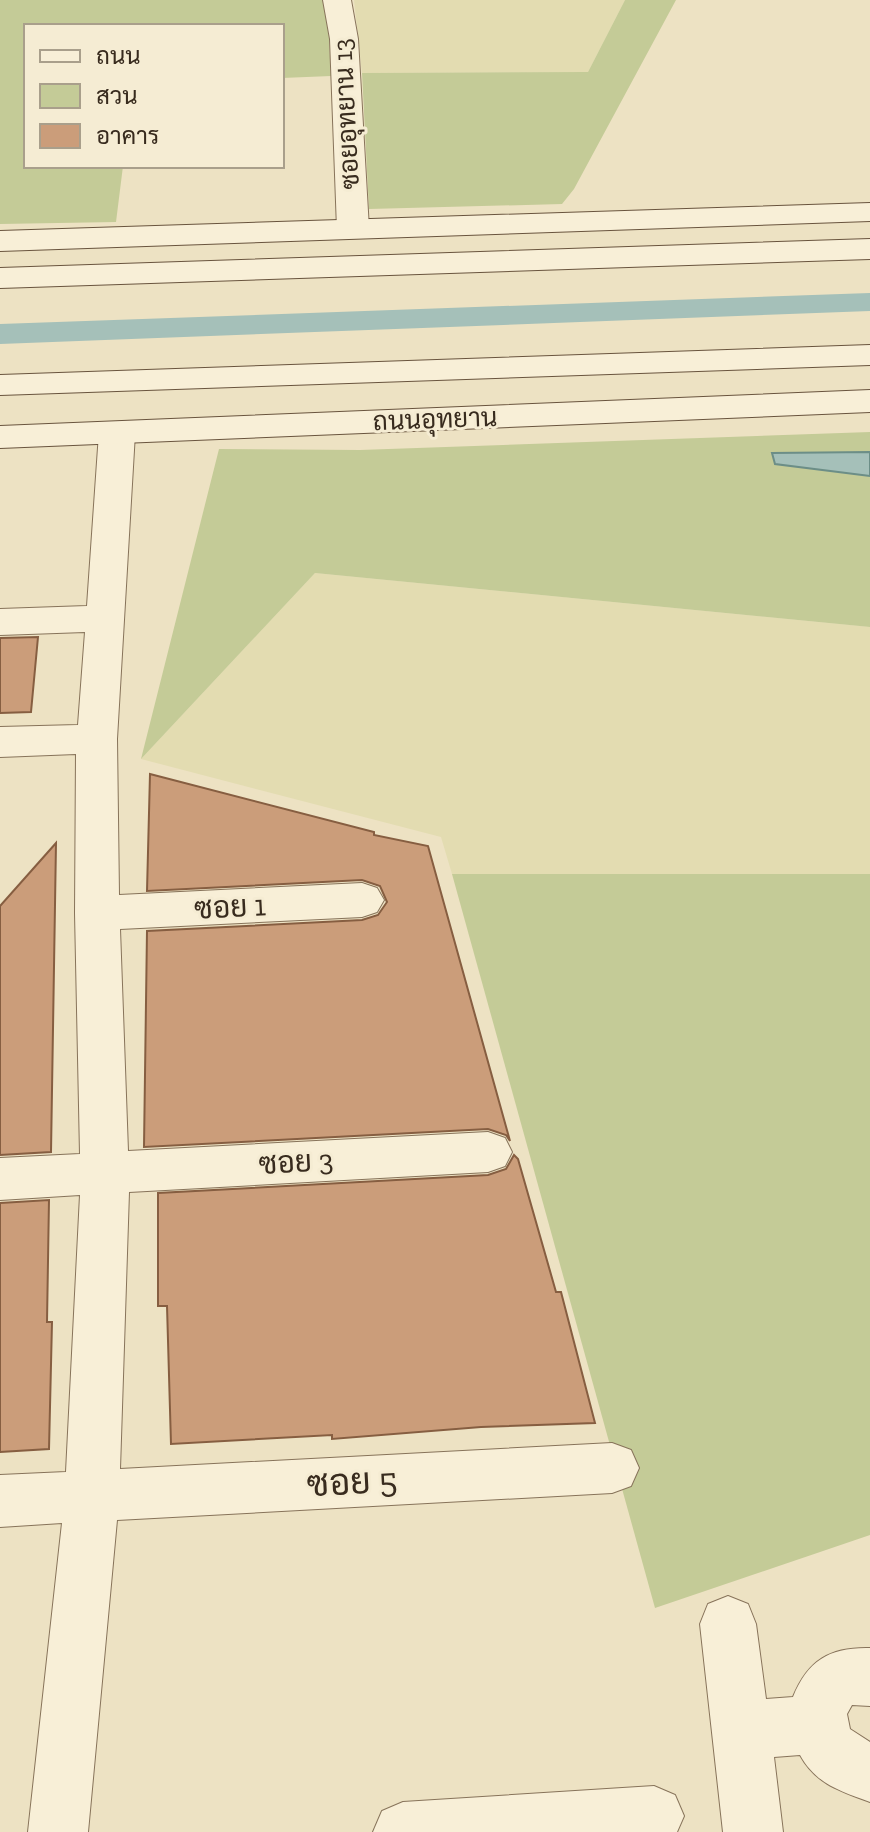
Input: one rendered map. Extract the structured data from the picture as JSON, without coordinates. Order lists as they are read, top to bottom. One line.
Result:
{"streets":{"street":["ซอยอุทยาน 13","ถนนอุทยาน","ซอย 1","ซอย 3","ซอย 5"]},"legend":["ถนน","สวน","อาคาร"]}
